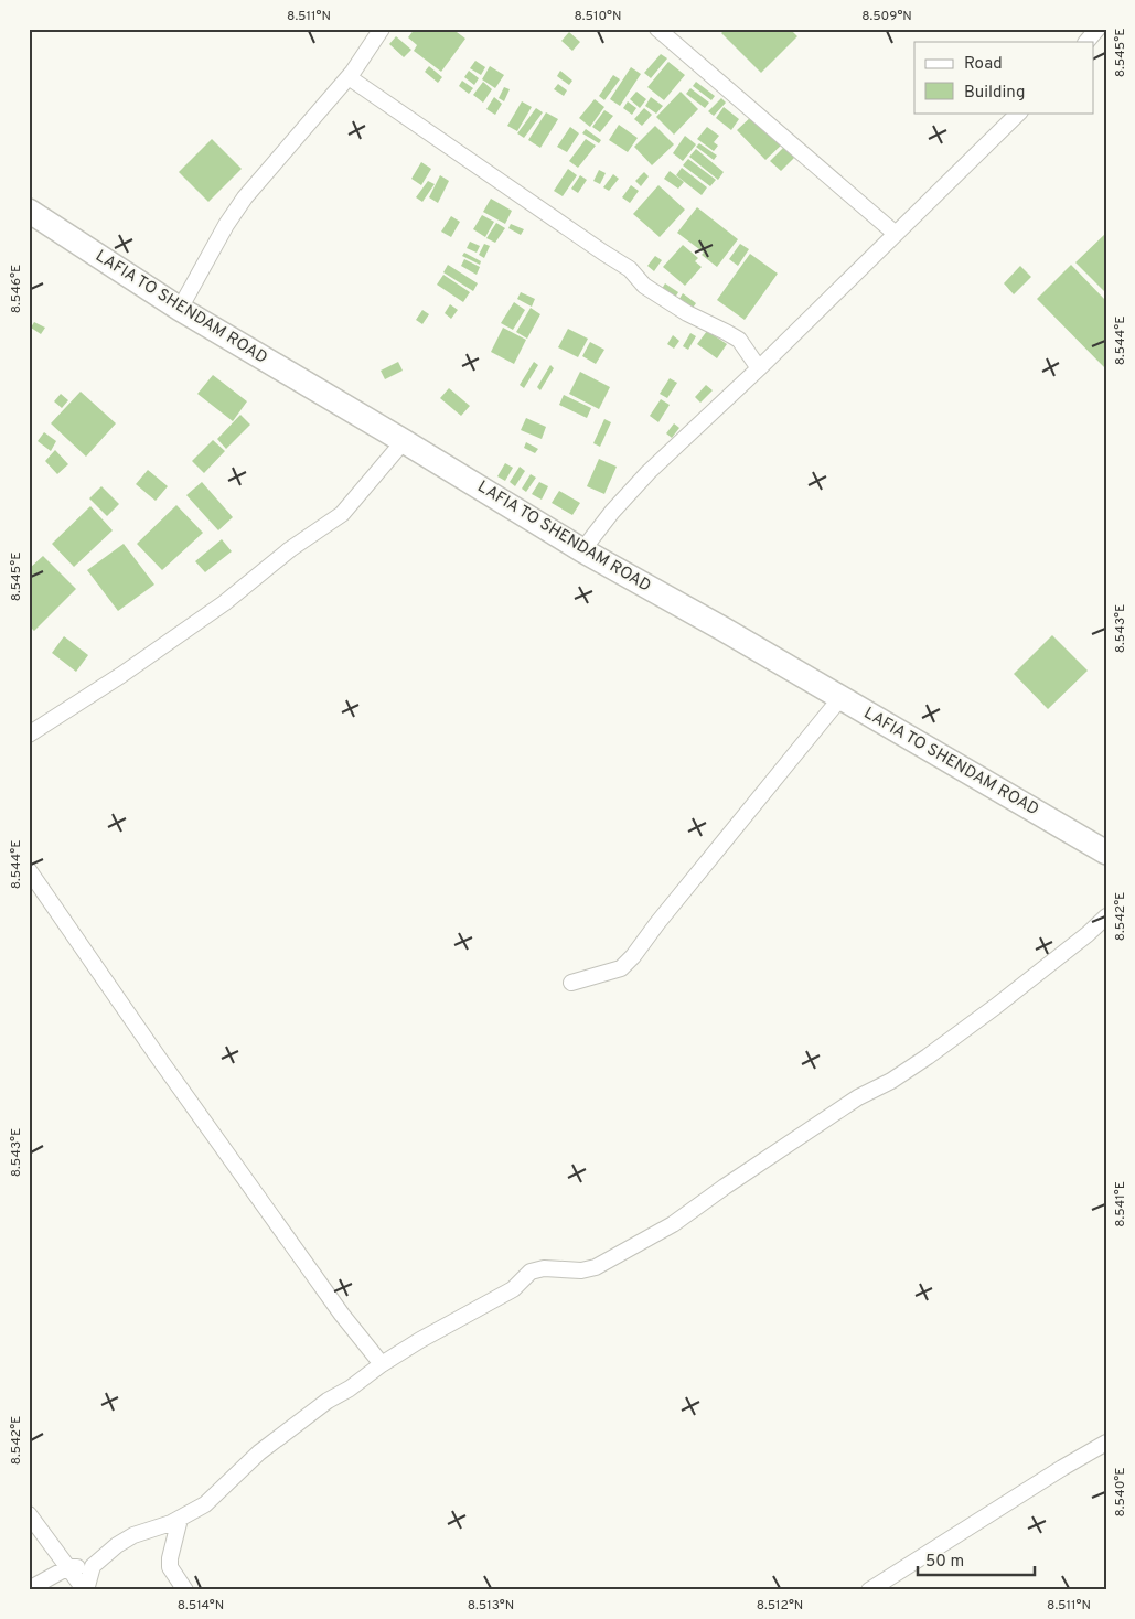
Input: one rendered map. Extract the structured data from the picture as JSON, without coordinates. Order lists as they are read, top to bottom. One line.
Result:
{"streets":{"main road":["LAFIA TO SHENDAM ROAD"]},"legend":["Road","Building"],"scale_bar":"50 m","coordinates":["8.511°N","8.510°N","8.509°N","8.545°E","8.546°E","8.544°E","8.543°E","8.542°E","8.541°E","8.540°E","8.514°N","8.513°N","8.512°N"]}
